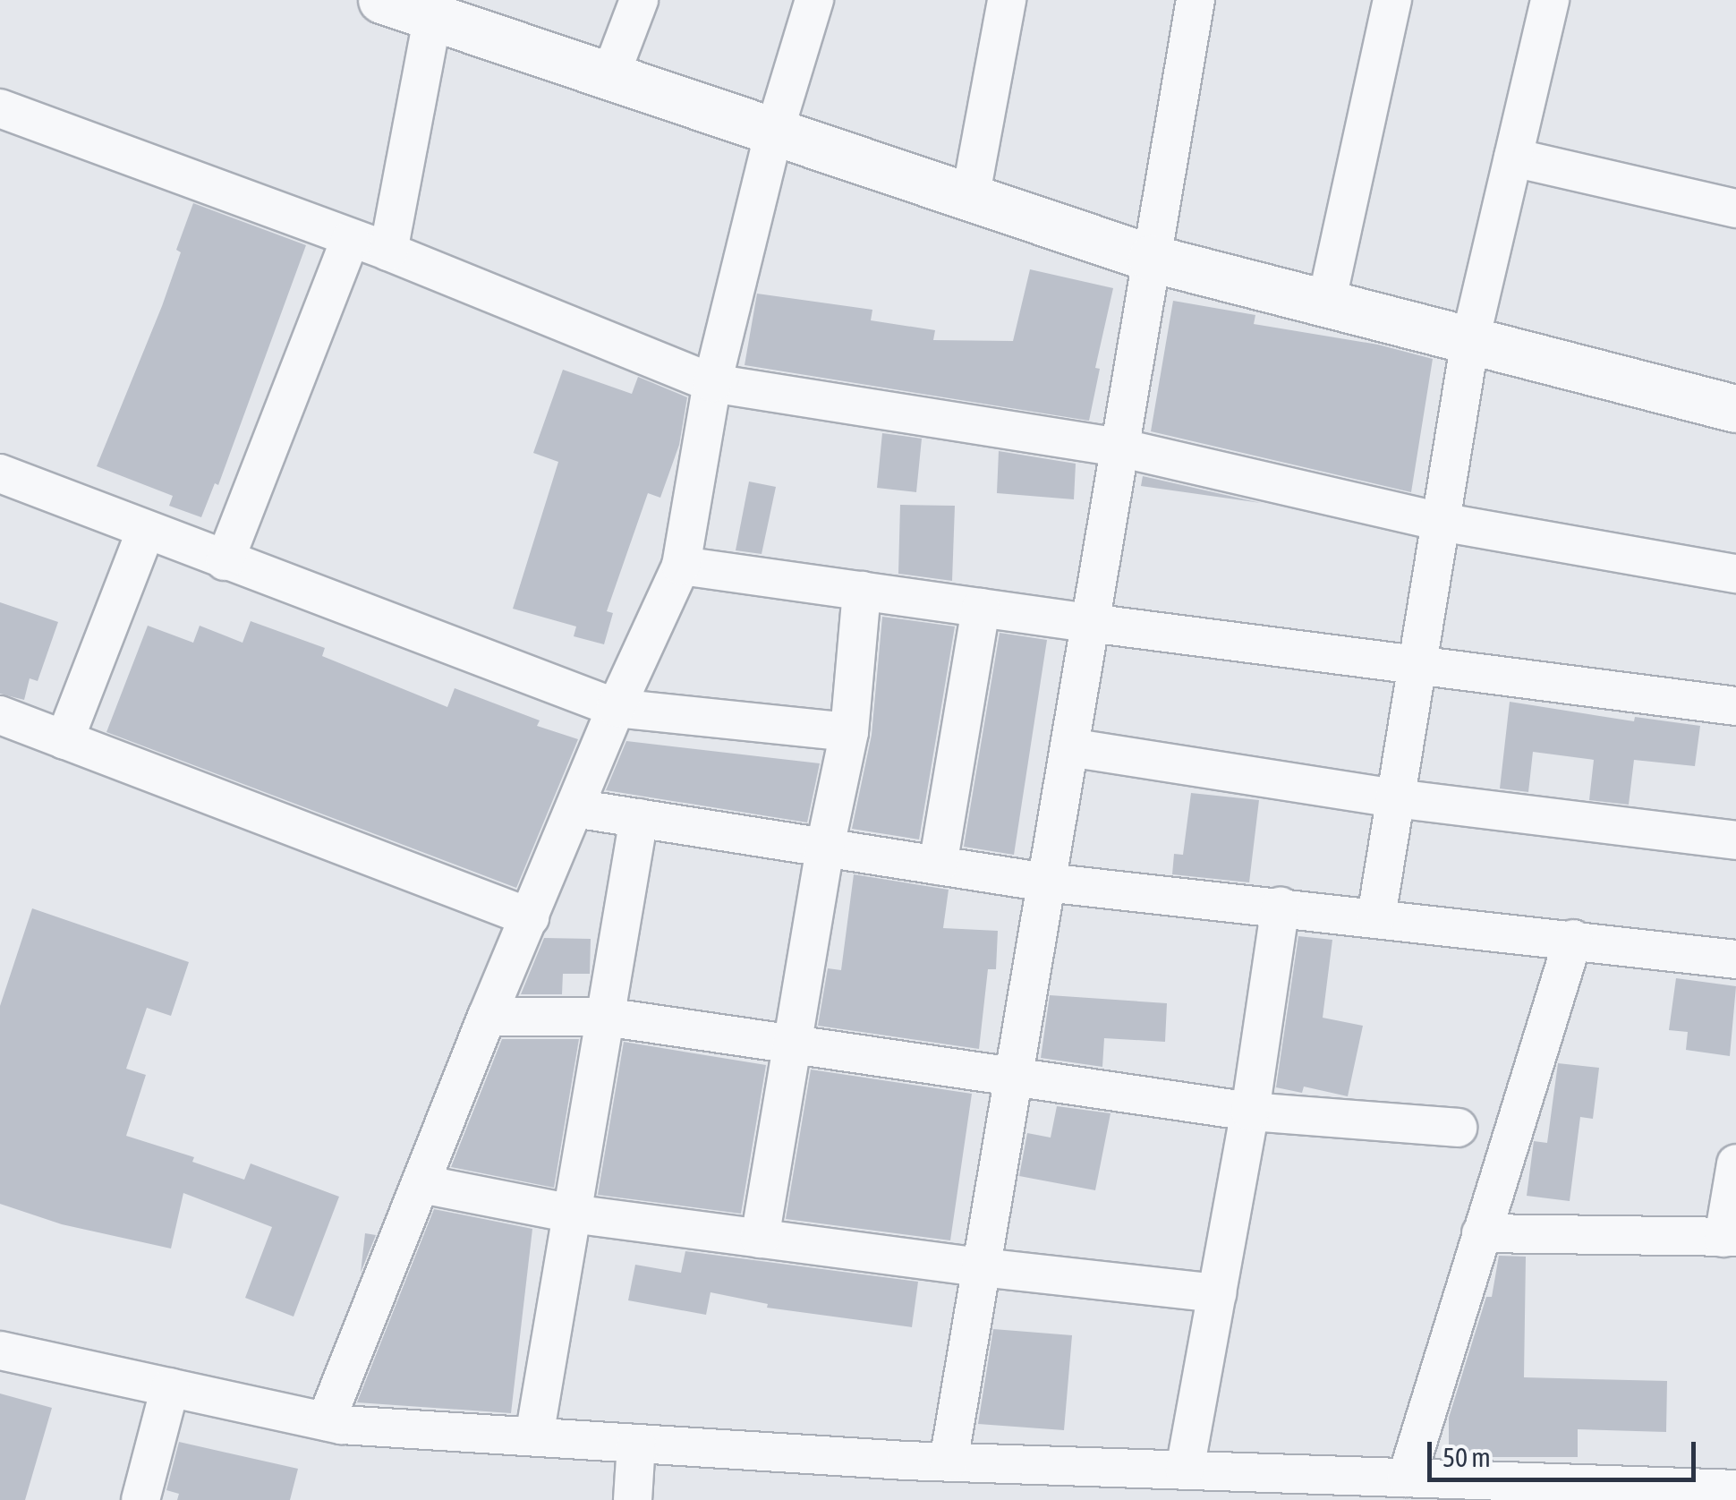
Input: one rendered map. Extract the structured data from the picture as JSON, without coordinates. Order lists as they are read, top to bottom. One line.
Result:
{"scale_bar":"50 m"}
